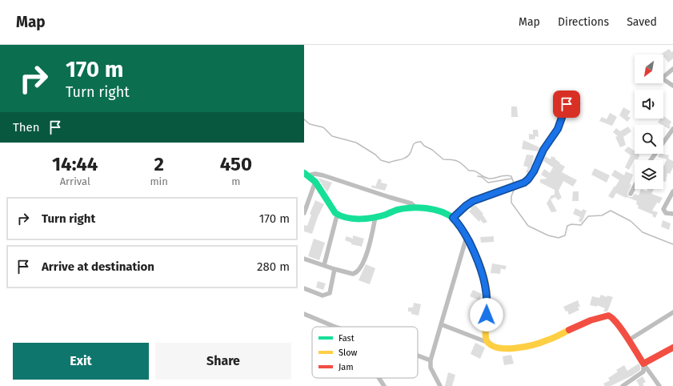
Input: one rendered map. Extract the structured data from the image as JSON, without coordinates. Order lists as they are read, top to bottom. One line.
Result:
{"legend":["Fast","Slow","Jam"],"north":"bottom left","page":{"header":"Map","nav":["Map","Directions","Saved"],"turn":["170 m","Turn right"],"then":"Then","eta":["14:44","Arrival","2","min","450","m"],"list":[{"name":"Turn right","value":"170 m"},{"name":"Arrive at destination","value":"280 m"}],"buttons":["Exit","Share"]}}
